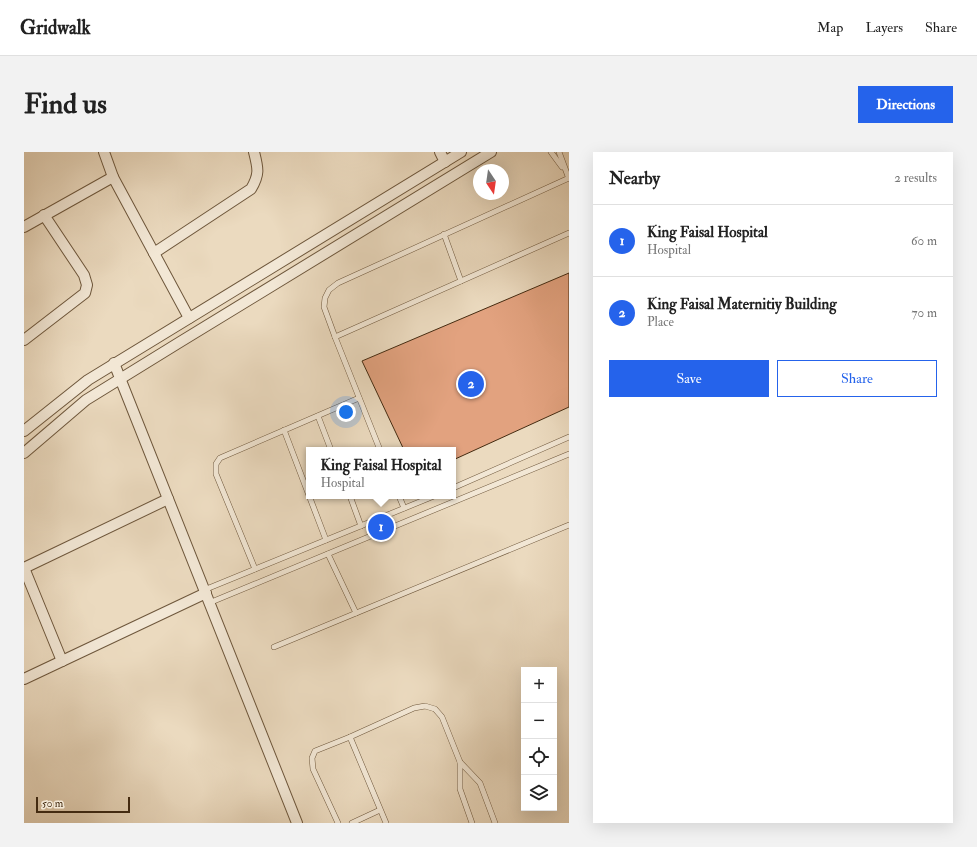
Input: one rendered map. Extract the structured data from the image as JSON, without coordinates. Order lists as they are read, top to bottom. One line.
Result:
{"scale_bar":"50 m","north":"bottom","page":{"header":"Gridwalk","nav":["Map","Layers","Share"],"buttons":["Directions",["Save","Share"]],"title":"Find us","heading":["Nearby","2 results"],"list":[{"mark":"1","name":"King Faisal Hospital","note":"Hospital","value":"60 m"},{"mark":"2","name":"King Faisal Maternitiy Building","note":"Place","value":"70 m"}],"pins":["2","1"],"popup":["King Faisal Hospital","Hospital"],"map_buttons":["+","−"],"scale":"50 m"}}
